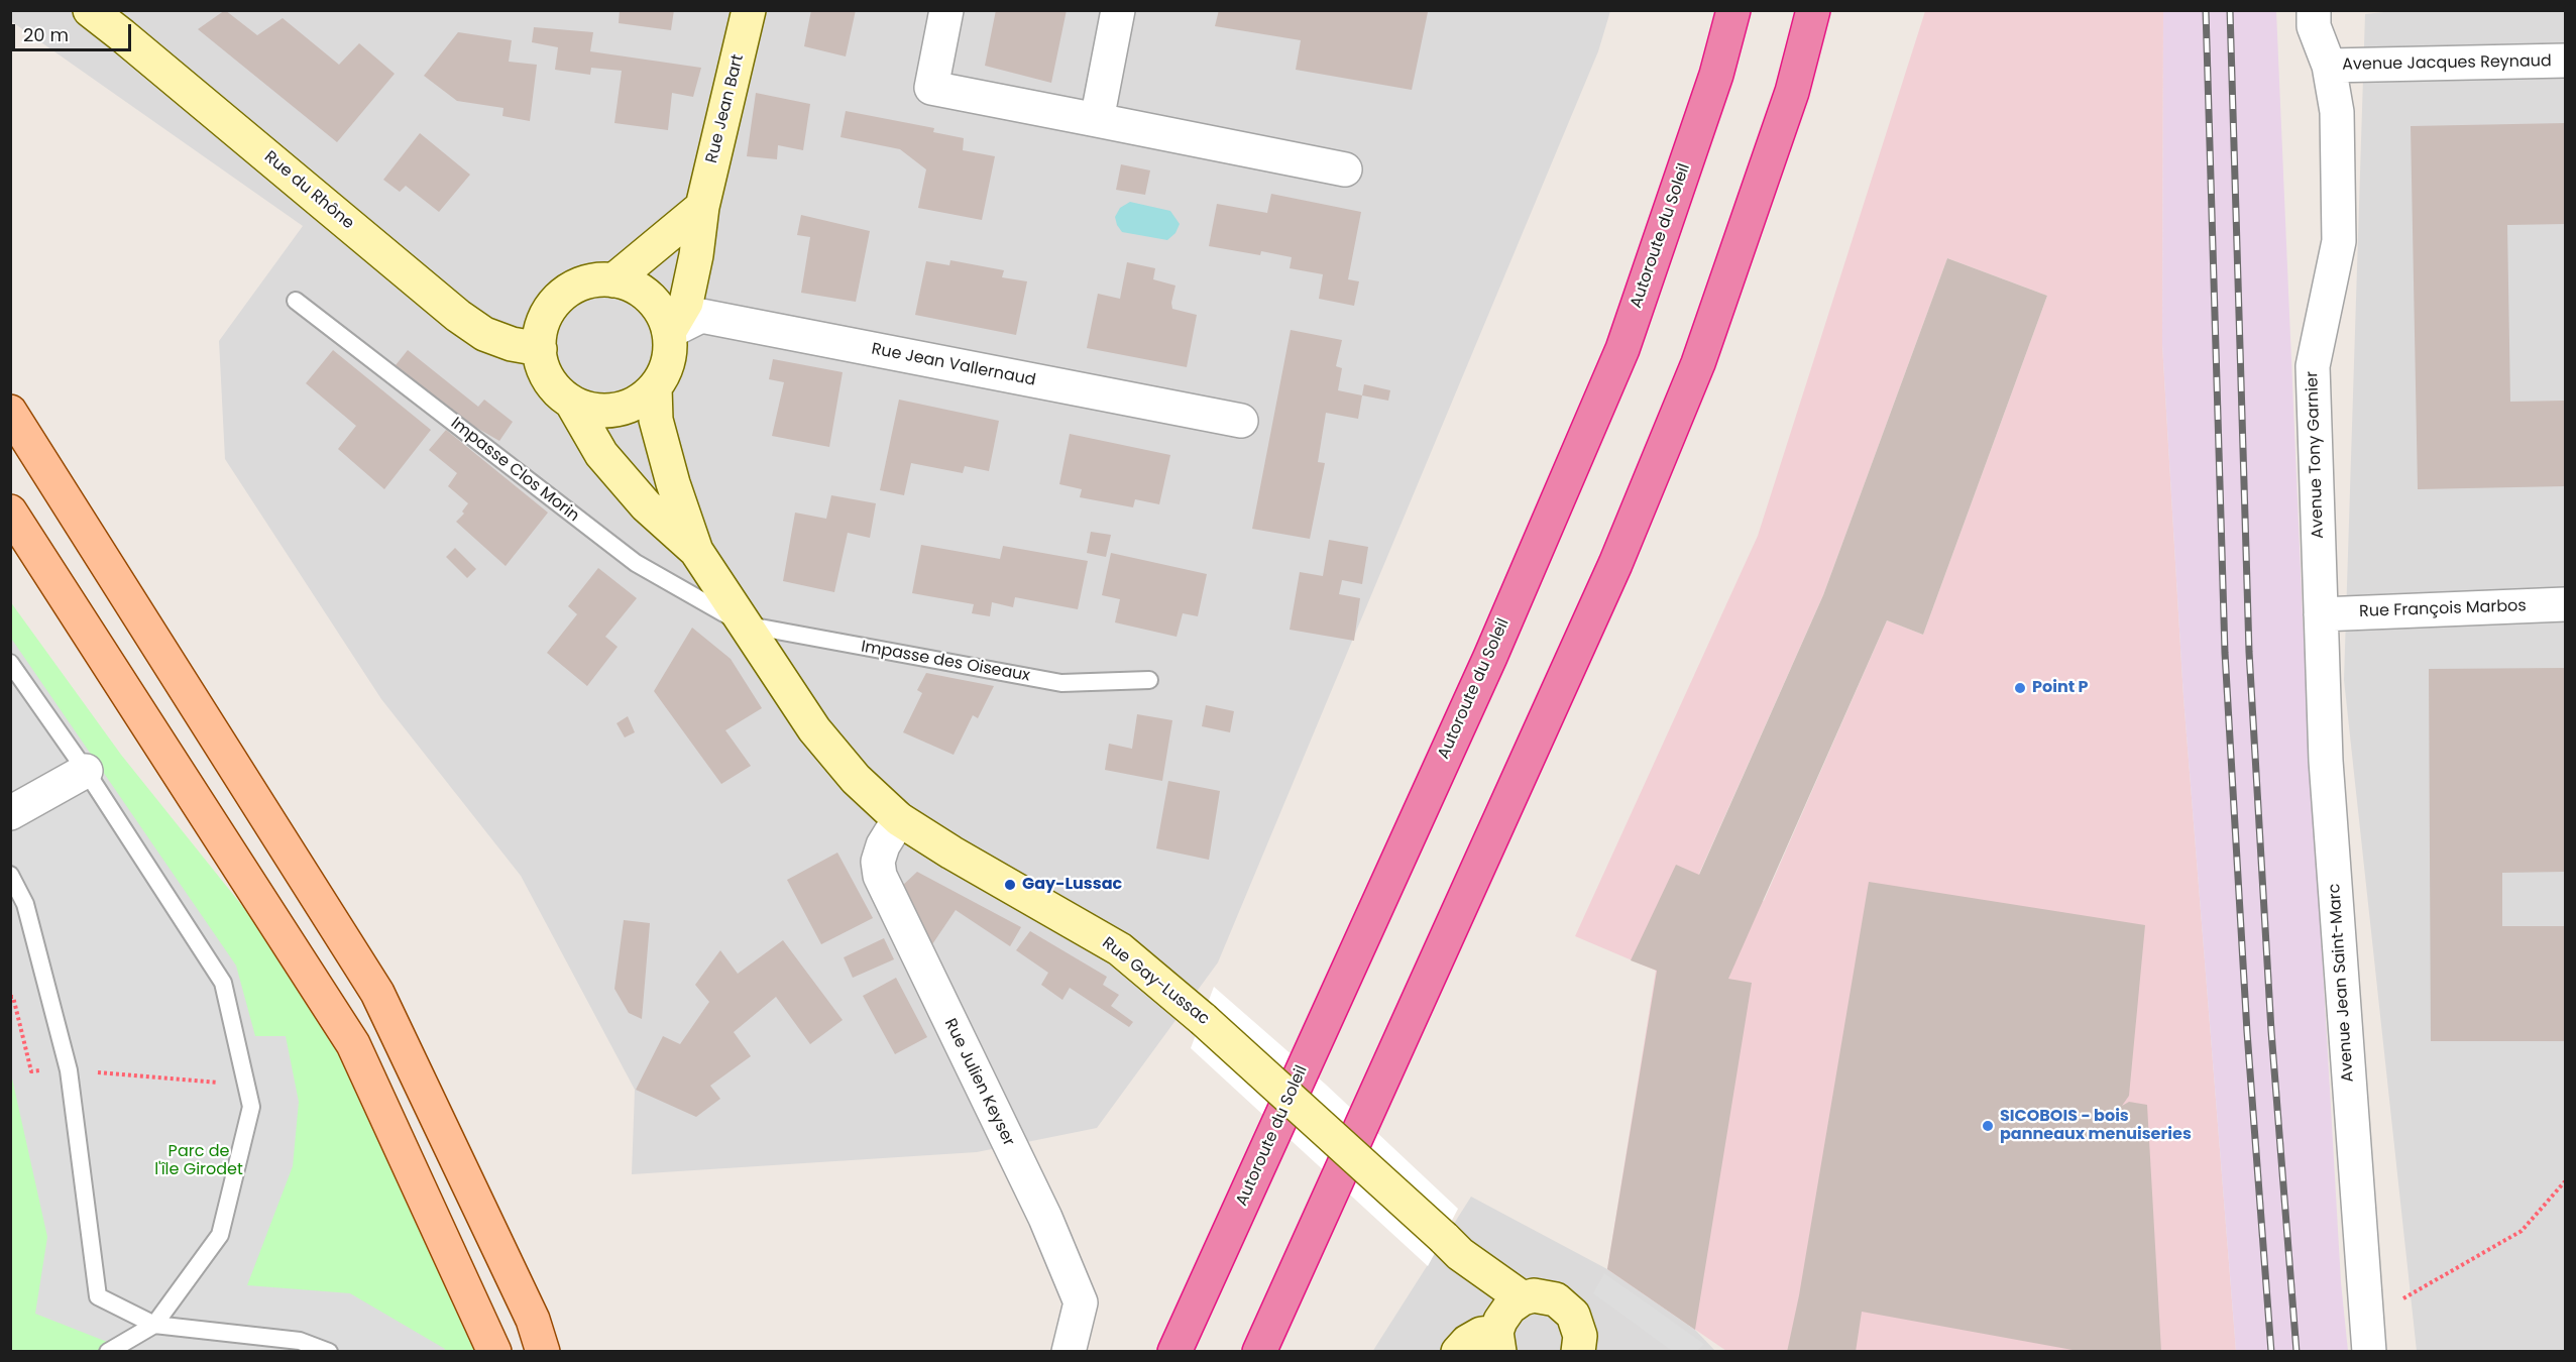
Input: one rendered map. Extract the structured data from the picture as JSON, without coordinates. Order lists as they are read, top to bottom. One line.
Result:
{"streets":{"highway":["Autoroute du Soleil"],"street":["Avenue Jacques Reynaud","Rue Jean Bart","Rue du Rhône","Rue Jean Vallernaud","Avenue Tony Garnier","Rue François Marbos","Rue Gay-Lussac","Avenue Jean Saint-Marc","Rue Julien Keyser"],"lane":["Impasse Clos Morin","Impasse des Oiseaux"]},"crossings":[["Avenue Jacques Reynaud","Avenue Tony Garnier"],["Rue Jean Bart","Rue du Rhône"],["Rue Jean Bart","Rue Jean Vallernaud"],["Rue du Rhône","Rue Jean Vallernaud"],["Avenue Tony Garnier","Rue François Marbos"],["Avenue Tony Garnier","Avenue Jean Saint-Marc"],["Impasse Clos Morin","Impasse des Oiseaux"],["Impasse Clos Morin","Rue Gay-Lussac"],["Rue François Marbos","Avenue Jean Saint-Marc"],["Impasse des Oiseaux","Rue Gay-Lussac"],["Rue Gay-Lussac","Rue Julien Keyser"]],"parks":["Parc de l'île Girodet"],"places":["Point P","Gay-Lussac","SICOBOIS - bois panneaux menuiseries"],"scale_bar":"20 m"}
